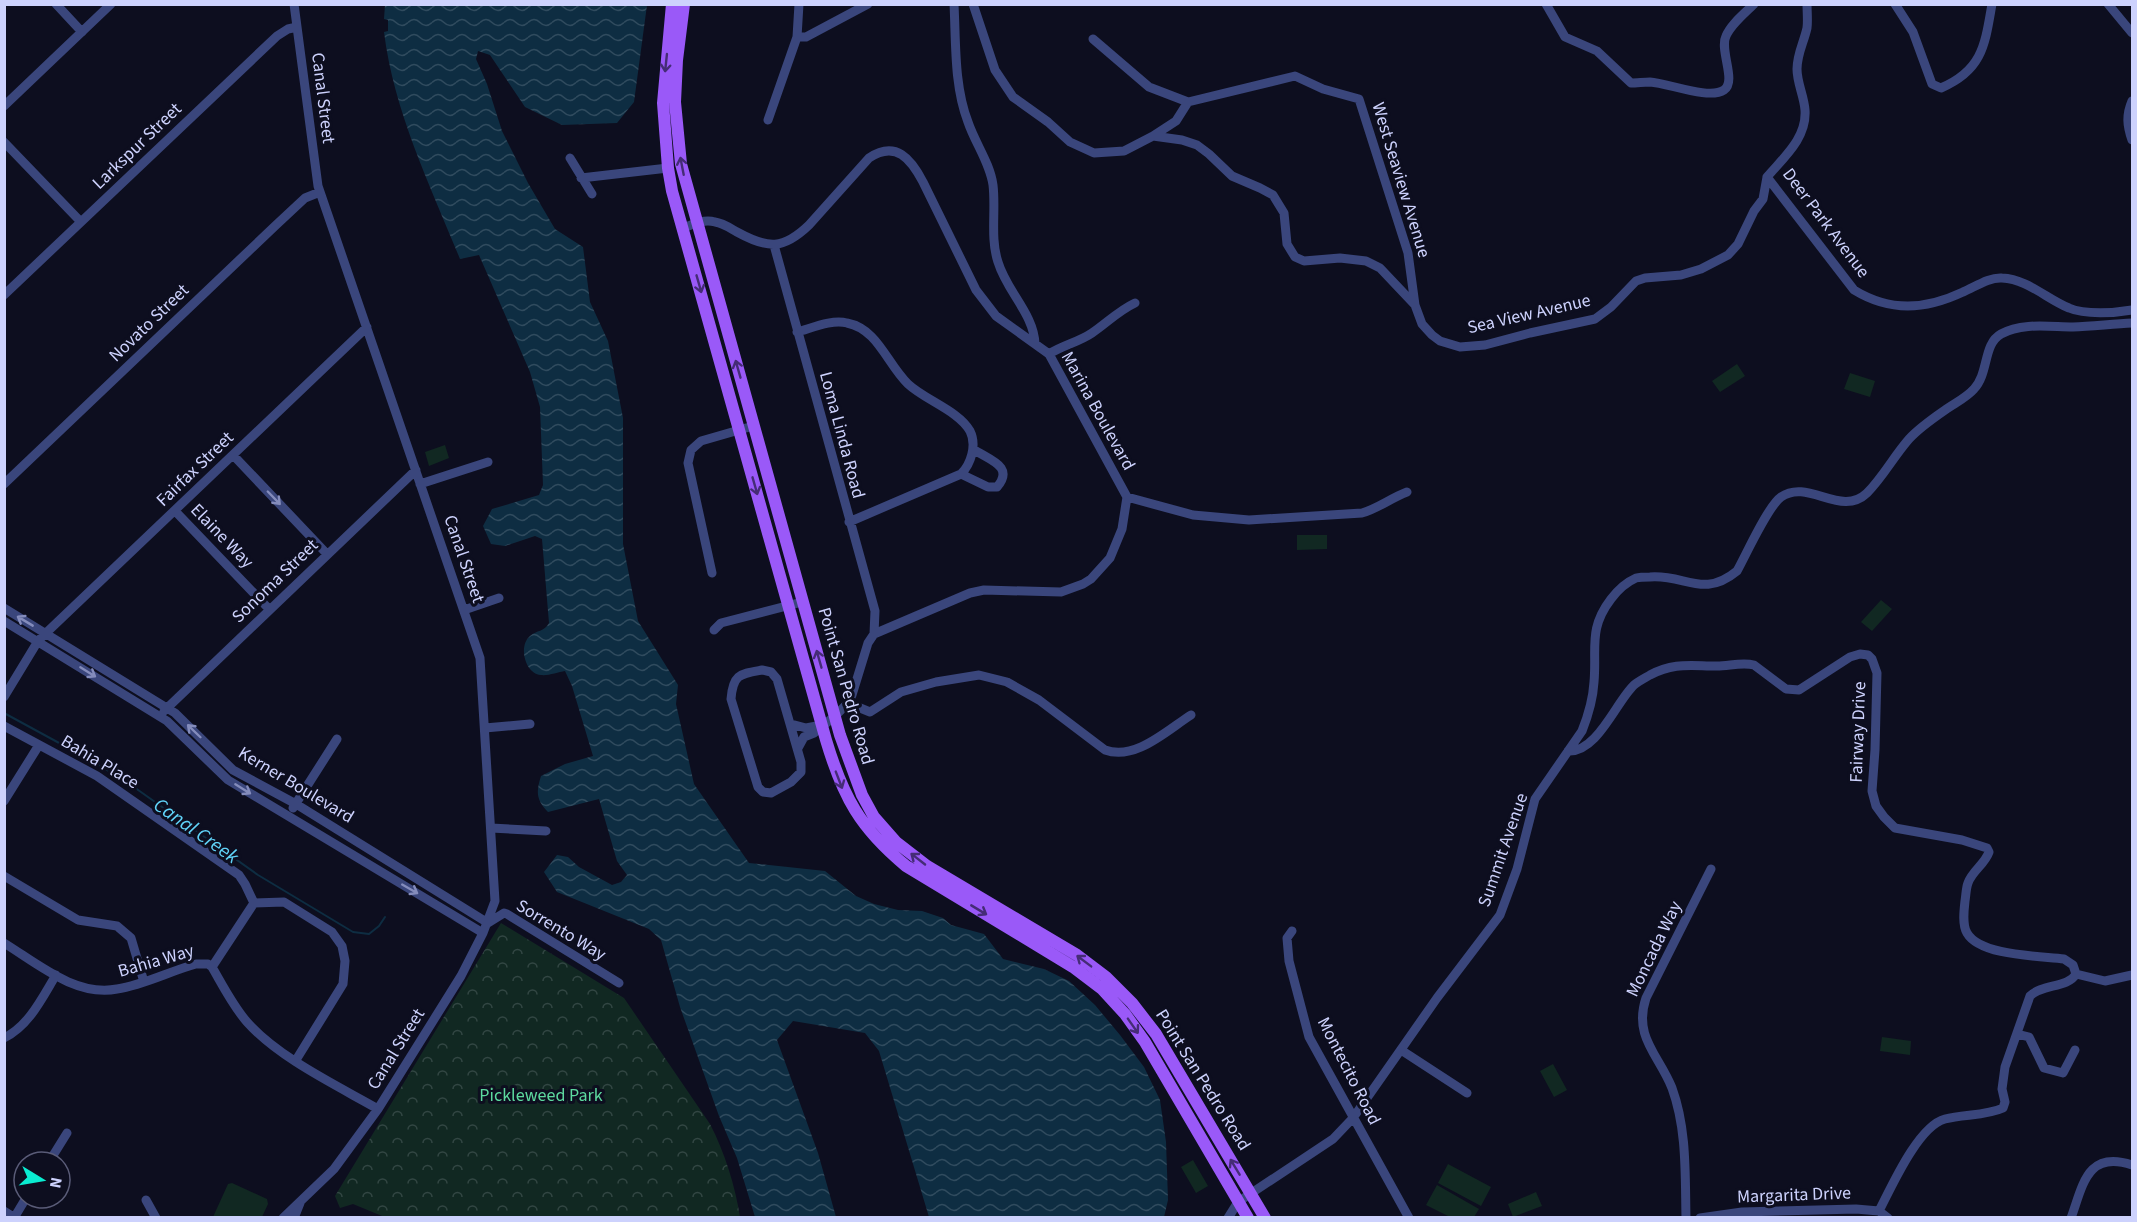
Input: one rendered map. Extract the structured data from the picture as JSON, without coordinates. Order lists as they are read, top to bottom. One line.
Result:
{"streets":{"main road":["Point San Pedro Road"],"street":["Canal Street","Larkspur Street","West Seaview Avenue","Deer Park Avenue","Sea View Avenue","Novato Street","Marina Boulevard","Loma Linda Road","Fairfax Street","Elaine Way","Sonoma Street","Fairway Drive","Bahia Place","Kerner Boulevard","Summit Avenue","Sorrento Way","Moncada Way","Bahia Way","Montecito Road","Margarita Drive"]},"crossings":[["Canal Street","Larkspur Street"],["Canal Street","Novato Street"],["Canal Street","Fairfax Street"],["Canal Street","Sonoma Street"],["Canal Street","Kerner Boulevard"],["Canal Street","Sorrento Way"],["Canal Street","Bahia Way"],["West Seaview Avenue","Sea View Avenue"],["Deer Park Avenue","Sea View Avenue"],["Marina Boulevard","Loma Linda Road"],["Fairfax Street","Elaine Way"],["Fairfax Street","Kerner Boulevard"],["Elaine Way","Sonoma Street"],["Sonoma Street","Kerner Boulevard"],["Point San Pedro Road","Summit Avenue"],["Fairway Drive","Summit Avenue"],["Bahia Place","Bahia Way"],["Kerner Boulevard","Sorrento Way"],["Summit Avenue","Montecito Road"]],"water":["Canal Creek"],"parks":["Pickleweed Park"],"north":"right"}
